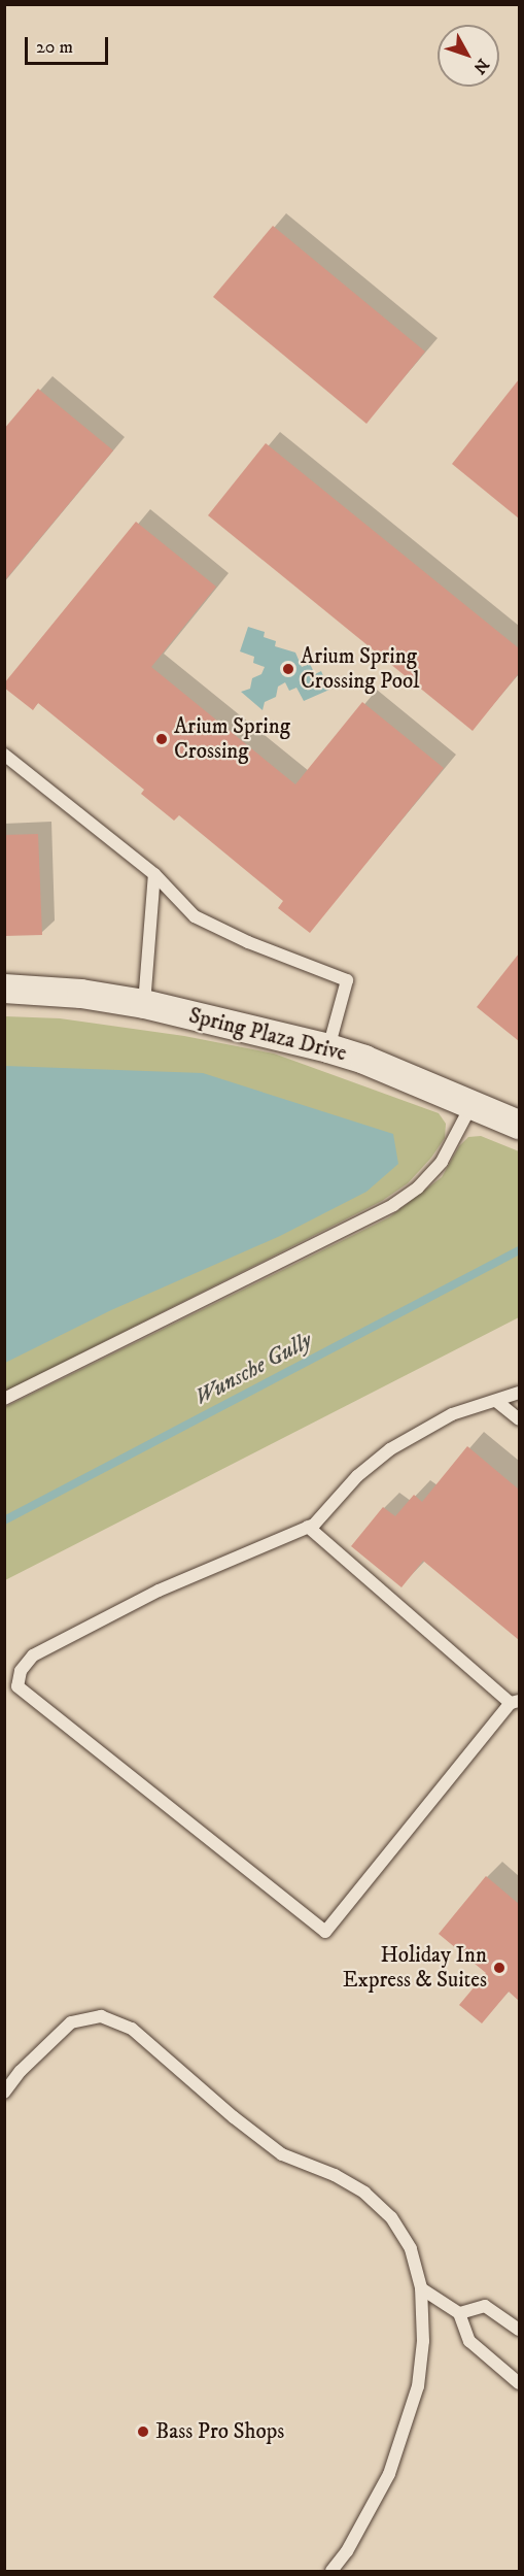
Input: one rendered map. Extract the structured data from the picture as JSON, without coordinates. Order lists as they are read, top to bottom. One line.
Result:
{"streets":{"street":["Spring Plaza Drive"]},"water":["Wunsche Gully"],"places":["Arium Spring Crossing Pool","Arium Spring Crossing","Holiday Inn Express & Suites","Bass Pro Shops"],"scale_bar":"20 m","north":"bottom right"}
